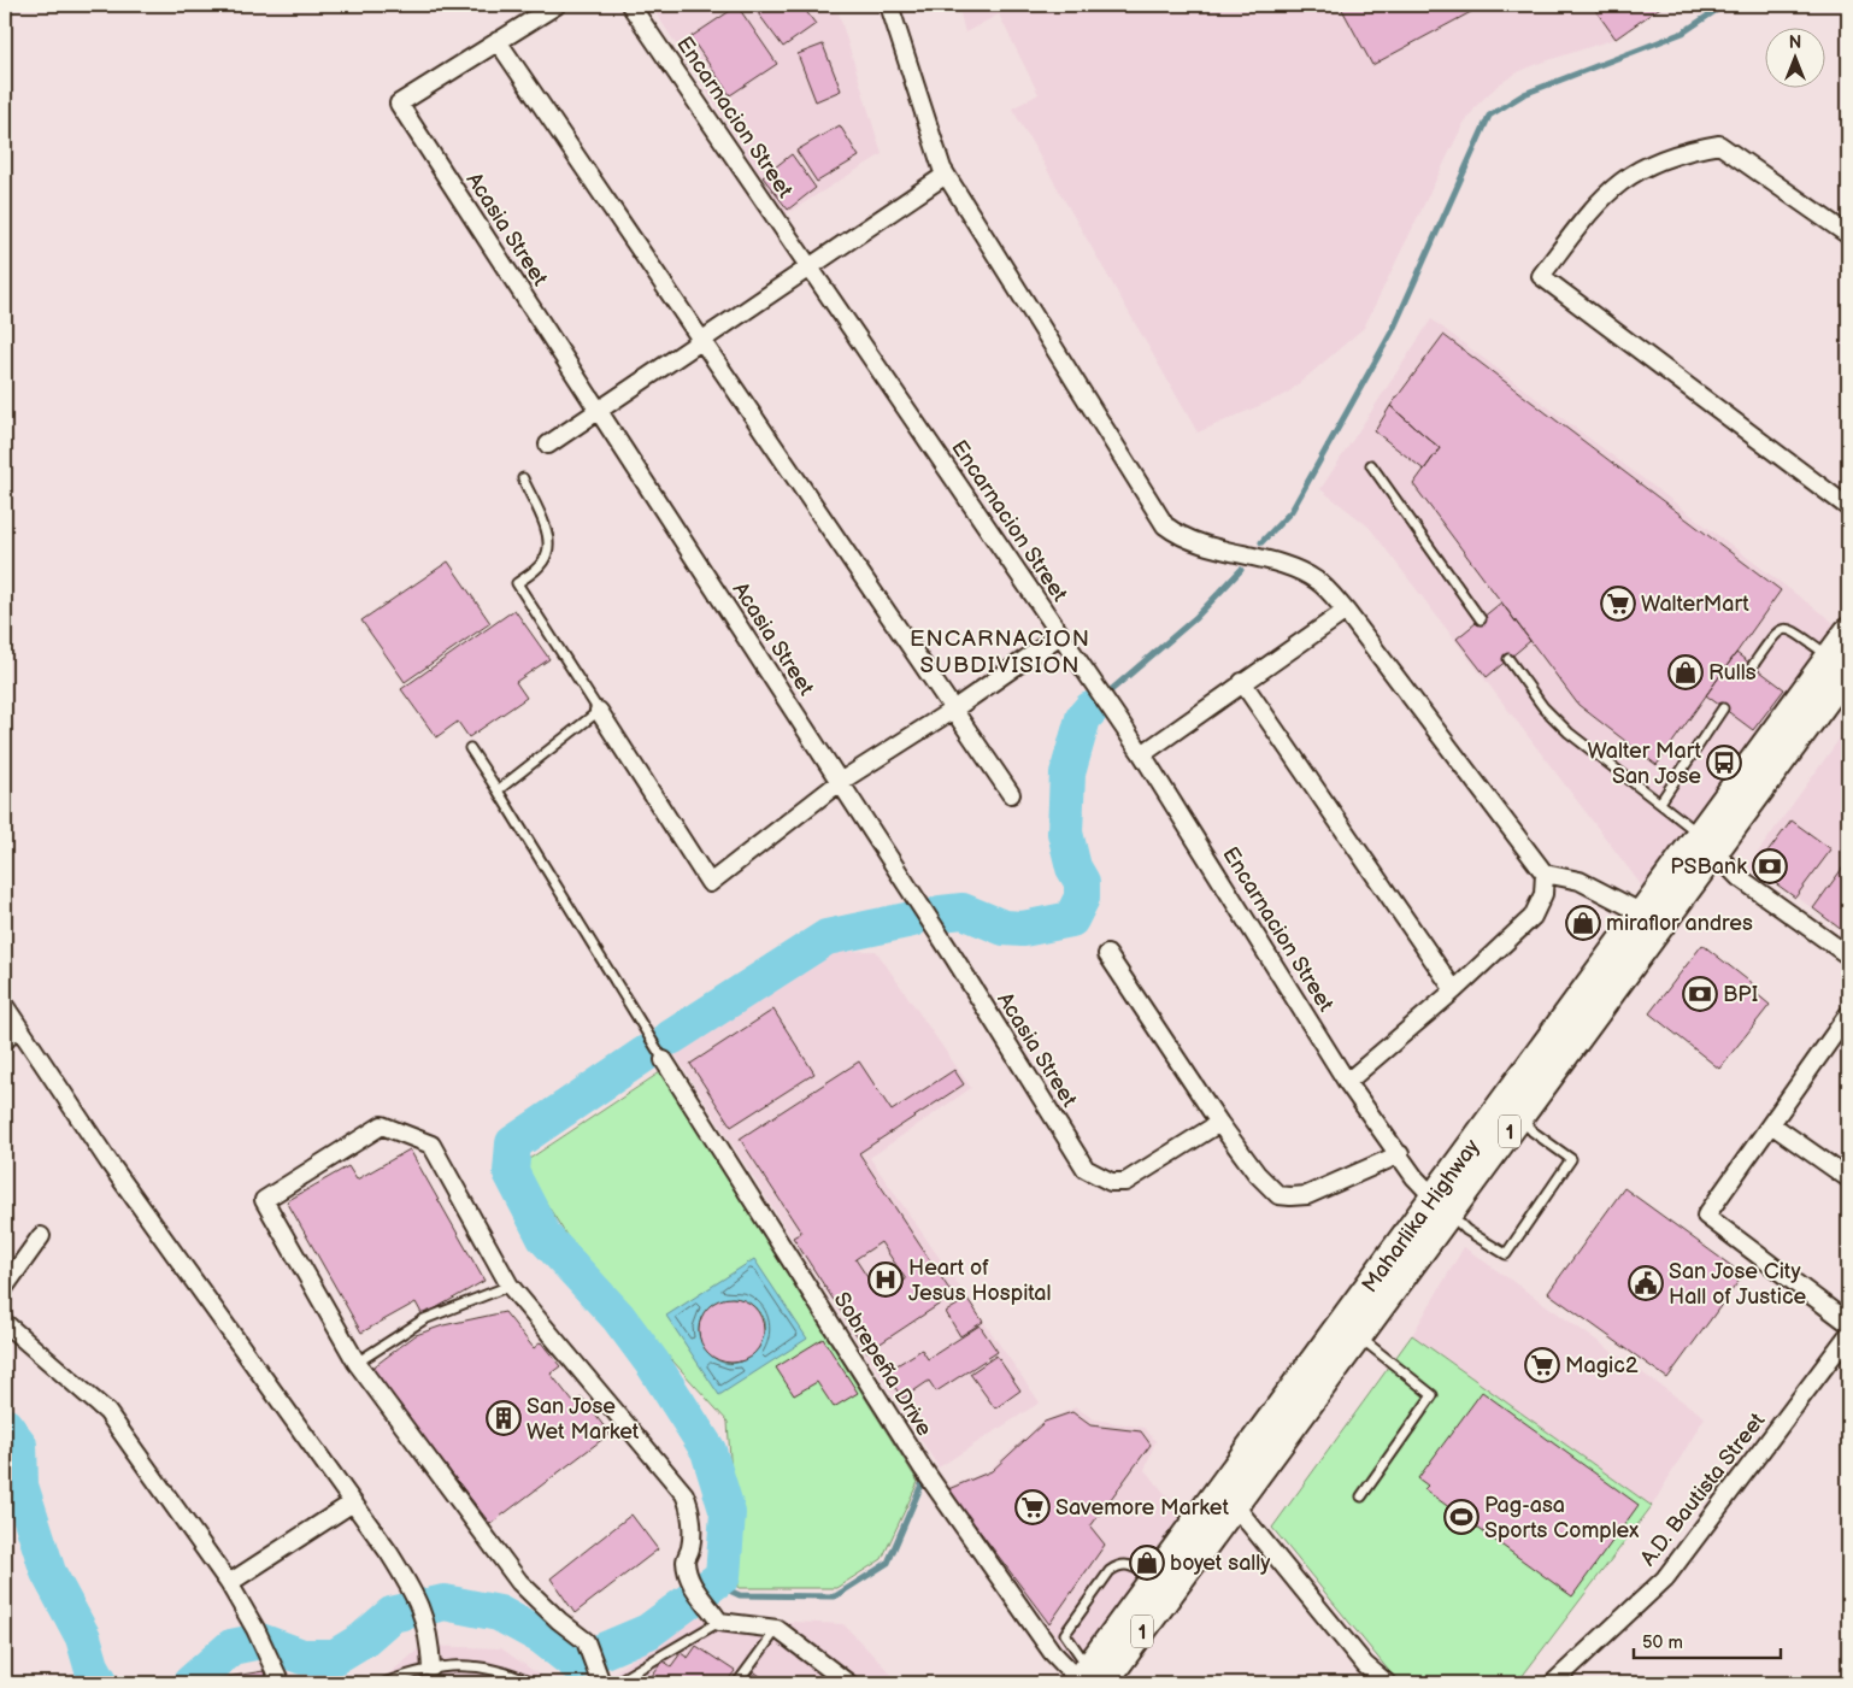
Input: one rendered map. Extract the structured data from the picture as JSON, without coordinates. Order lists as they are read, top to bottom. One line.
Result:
{"streets":{"highway":["1","Maharlika Highway"],"street":["Encarnacion Street","Acasia Street","Sobrepeña Drive","A.D. Bautista Street"]},"crossings":[["Encarnacion Street","Maharlika Highway"],["Maharlika Highway","Sobrepeña Drive"]],"districts":["ENCARNACION SUBDIVISION"],"places":{"supermarket":["WalterMart","Magic2","Savemore Market"],"shop":["Rulls","miraflor andres","boyet sally"],"bus stop":["Walter Mart San Jose"],"bank":["PSBank","BPI"],"hospital":["Heart of Jesus Hospital"],"public building":["San Jose City Hall of Justice"],"building":["San Jose Wet Market"],"sports":["Pag-asa Sports Complex"]},"scale_bar":"50 m","north":"top"}
